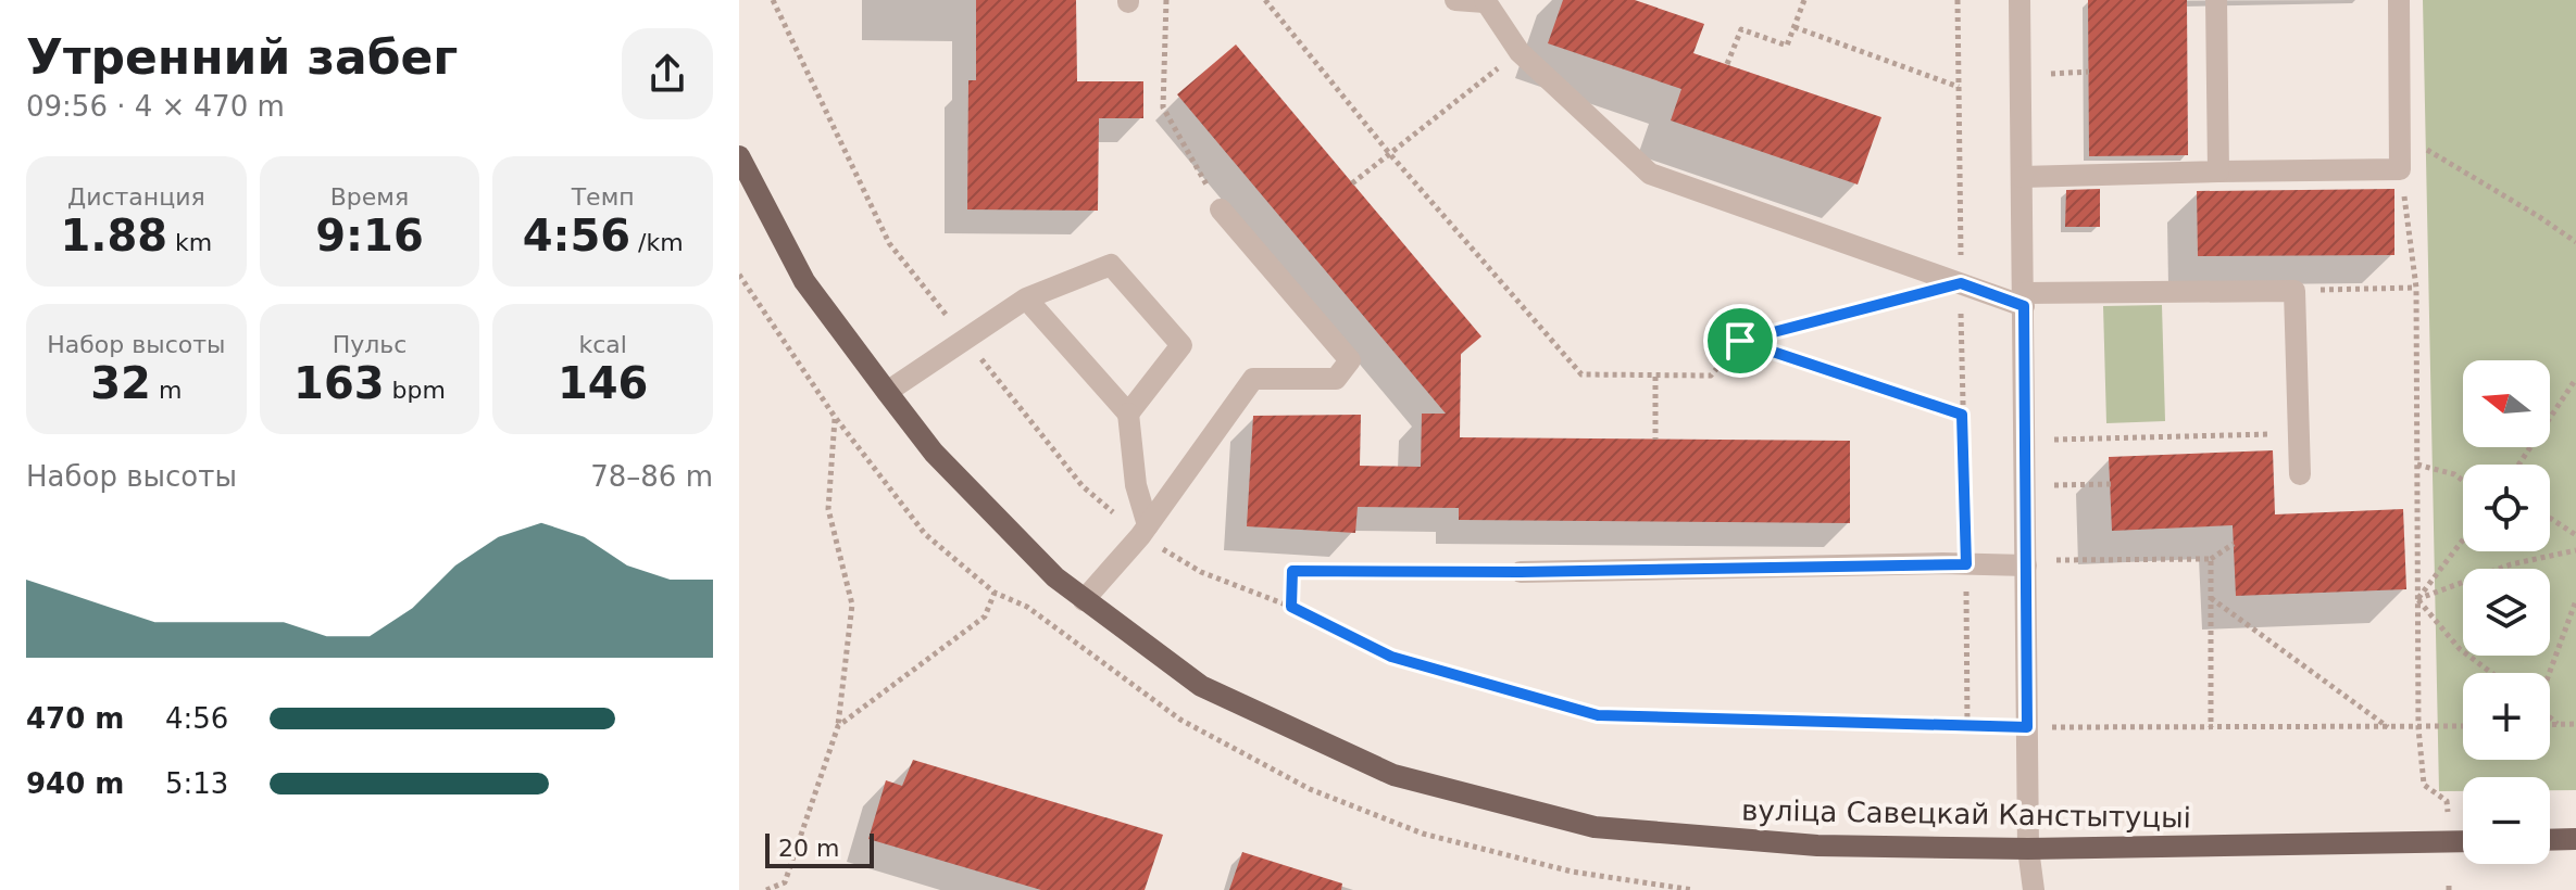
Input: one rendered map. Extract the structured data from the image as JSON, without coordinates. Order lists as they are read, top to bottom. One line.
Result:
{"streets":{"main road":["вуліца Савецкай Канстытуцыі"]},"scale_bar":"20 m","north":"left","page":{"heading":["Утренний забег","09:56 · 4 × 470 m"],"stats":[["Дистанция","1.88 km"],["Время","9:16"],["Темп","4:56 /km"],["Набор высоты","32 m"],["Пульс","163 bpm"],["kcal","146"]],"map_buttons":["+","−"],"chart":["Набор высоты","78–86 m"],"list":[{"name":"470 m","note":"4:56"},{"name":"940 m","note":"5:13"}],"scale":"20 m"}}
